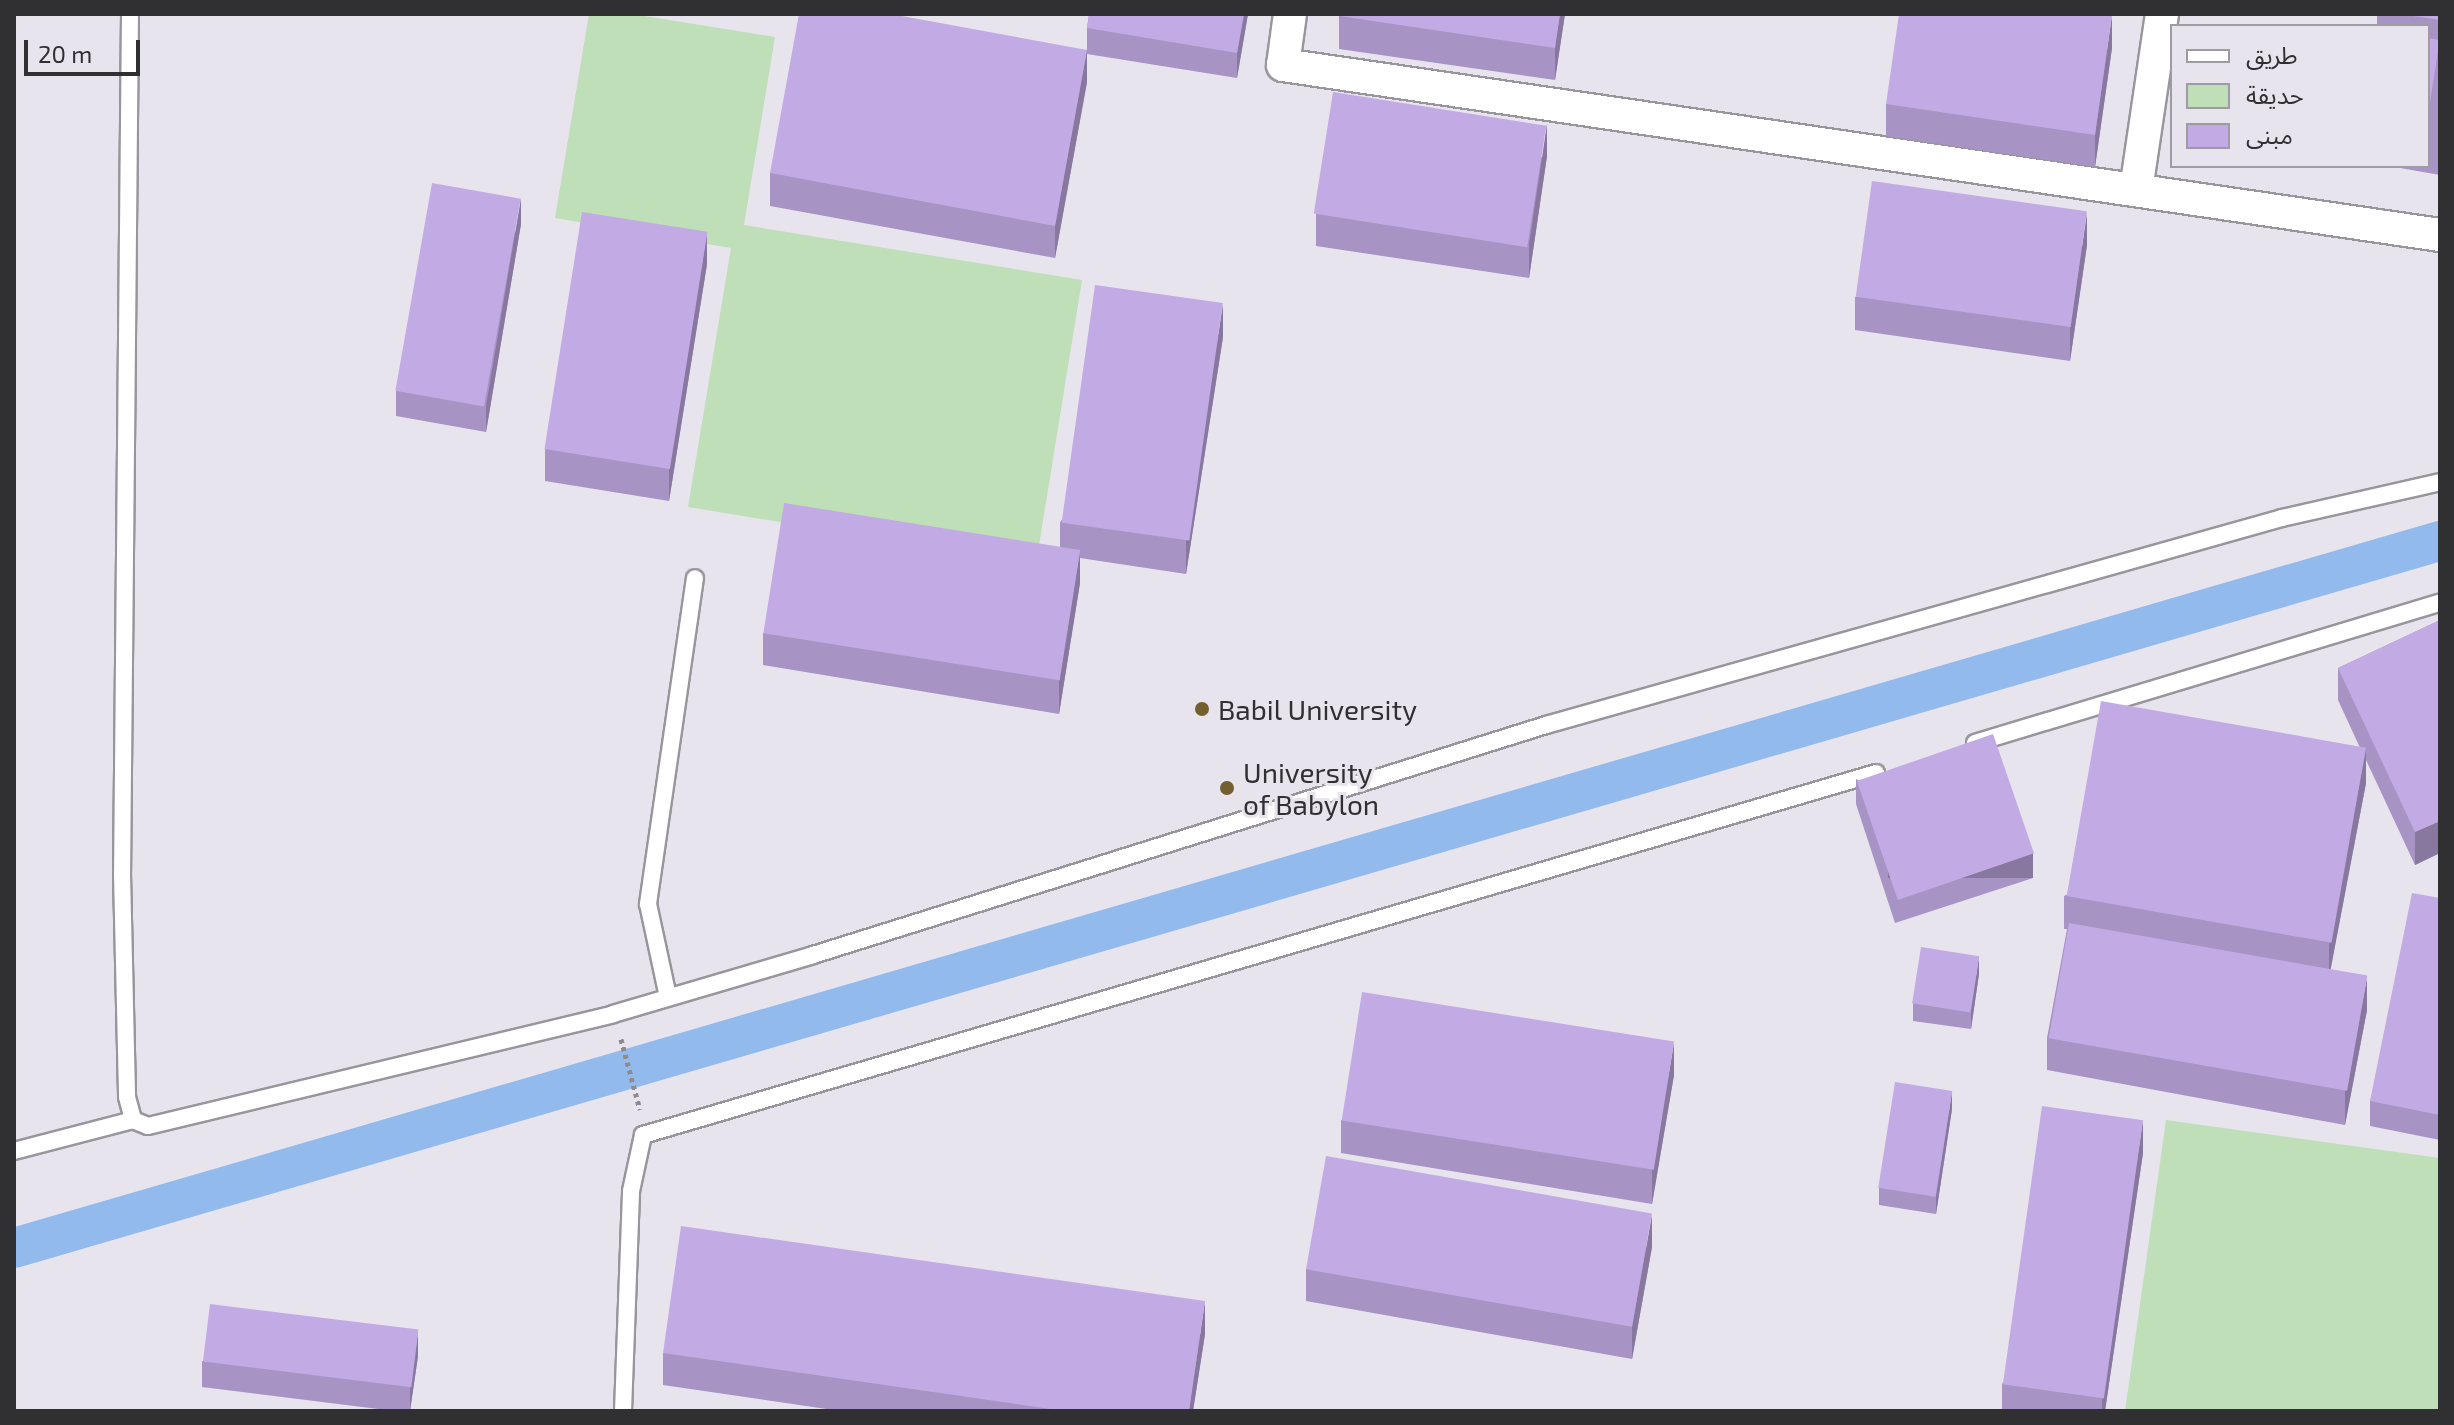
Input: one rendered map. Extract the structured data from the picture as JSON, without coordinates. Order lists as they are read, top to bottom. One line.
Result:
{"places":["Babil University","University of Babylon"],"legend":["طريق","حديقة","مبنى"],"scale_bar":"20 m"}
